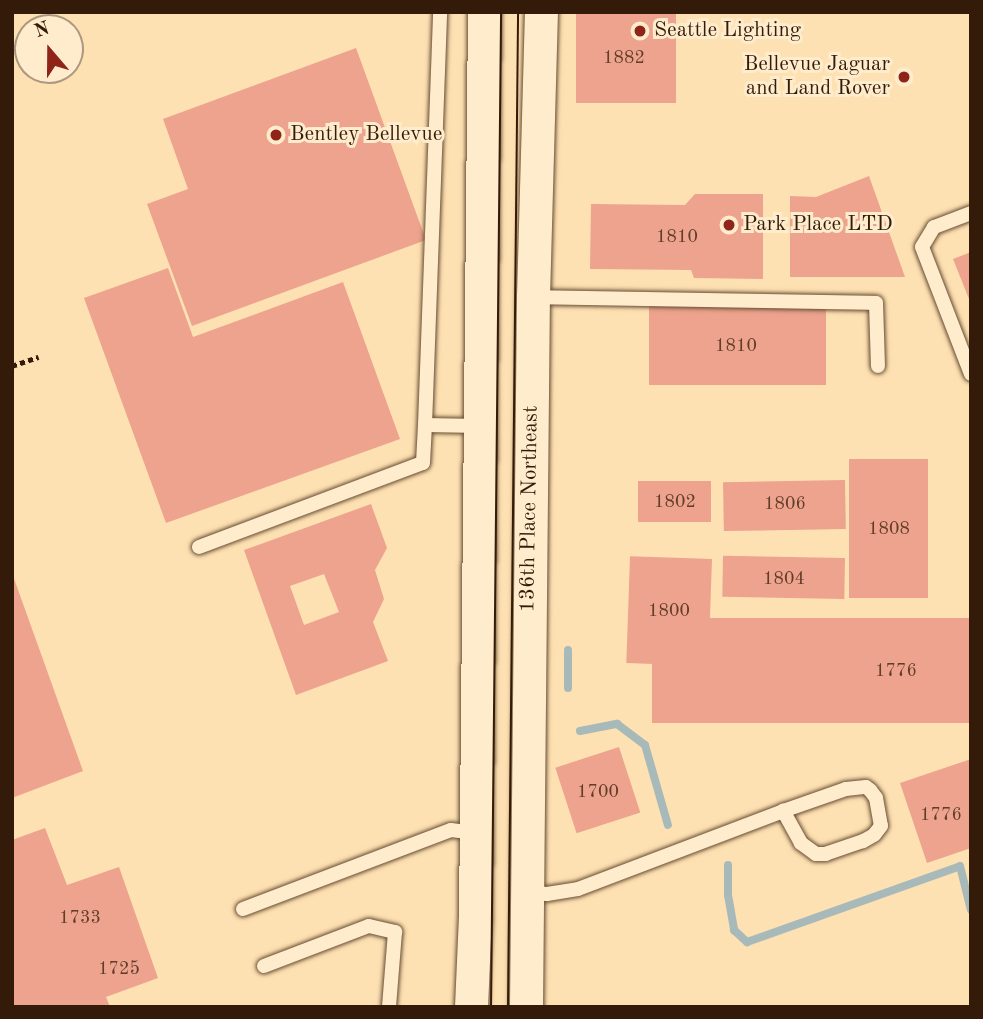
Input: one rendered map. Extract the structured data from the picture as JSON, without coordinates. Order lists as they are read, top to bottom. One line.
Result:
{"streets":{"street":["136th Place Northeast"]},"places":["Seattle Lighting","Bellevue Jaguar and Land Rover","Bentley Bellevue","Park Place LTD"],"house_numbers":["1882","1810","1810","1802","1806","1808","1804","1800","1776","1700","1776","1733","1725"],"north":"top"}
